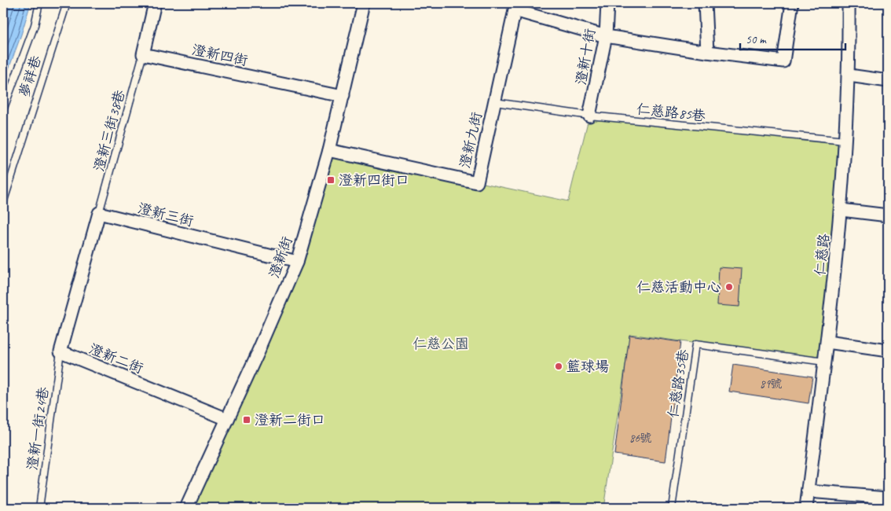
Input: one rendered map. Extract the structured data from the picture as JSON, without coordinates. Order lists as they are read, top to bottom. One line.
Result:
{"streets":{"street":["澄新四街","澄新十街","澄新九街","澄新三街","仁慈路","澄新街","澄新二街"],"lane":["夢祥巷","仁慈路85巷","澄新三街38巷","仁慈路35巷","澄新一街24巷"]},"crossings":[["澄新四街","澄新三街38巷"],["澄新四街","澄新街"],["澄新十街","仁慈路85巷"],["仁慈路85巷","澄新九街"],["仁慈路85巷","仁慈路"],["澄新三街38巷","澄新三街"],["澄新九街","澄新街"],["澄新三街","澄新街"],["仁慈路","仁慈路35巷"],["澄新街","澄新二街"],["澄新二街","澄新一街24巷"]],"parks":["仁慈公園"],"places":{"transit":["澄新四街口","澄新二街口"],"other":["仁慈活動中心","籃球場"]},"house_numbers":["89號","86號"],"scale_bar":"50 m"}
